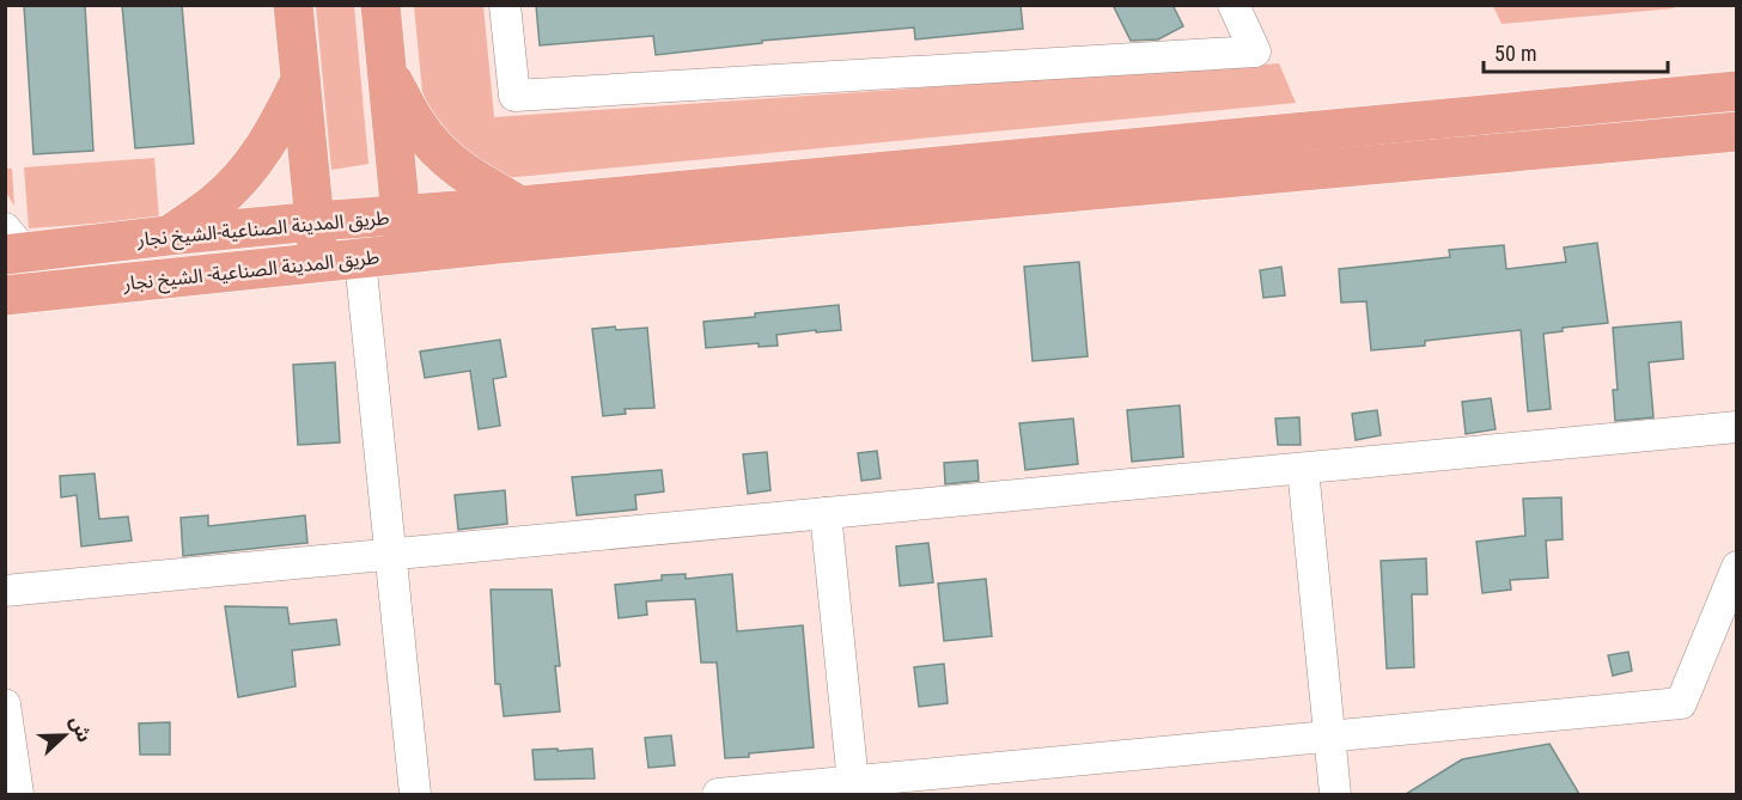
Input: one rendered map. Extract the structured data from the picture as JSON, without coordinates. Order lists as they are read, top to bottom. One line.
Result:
{"streets":{"main road":["طريق المدينة الصناعية-الشيخ نجار","طريق المدينة الصناعية- الشيخ نجار"]},"scale_bar":"50 m","north":"right"}
